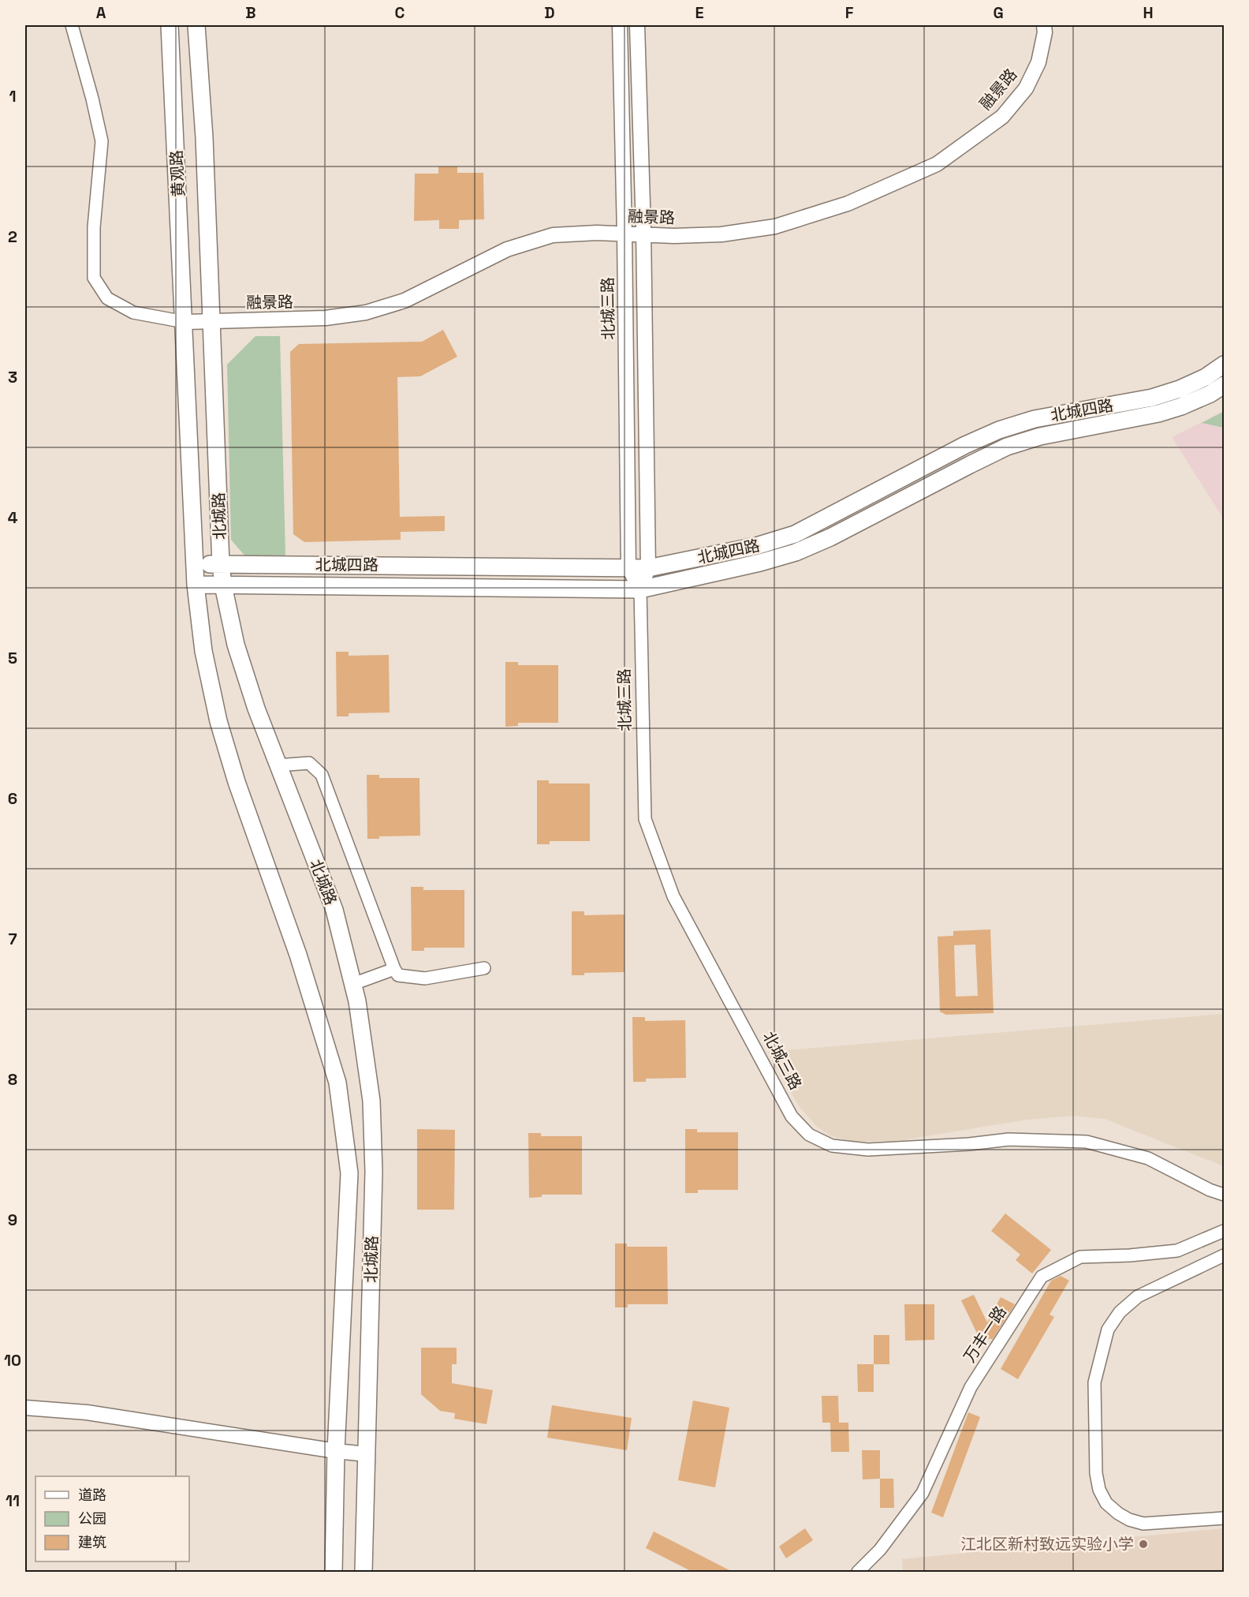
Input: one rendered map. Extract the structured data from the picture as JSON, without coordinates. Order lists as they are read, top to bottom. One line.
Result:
{"streets":{"main road":["黄观路","北城四路","北城路"],"street":["融景路","北城三路","万丰一路"]},"crossings":[["融景路","黄观路"],["融景路","北城三路"],["融景路","北城路"],["黄观路","北城路"],["北城三路","北城四路"],["北城四路","北城路"]],"places":["江北区新村致远实验小学"],"legend":["道路","公园","建筑"],"grid":{"columns":["A","B","C","D","E","F","G","H"],"rows":["1","2","3","4","5","6","7","8","9","10","11"]}}
